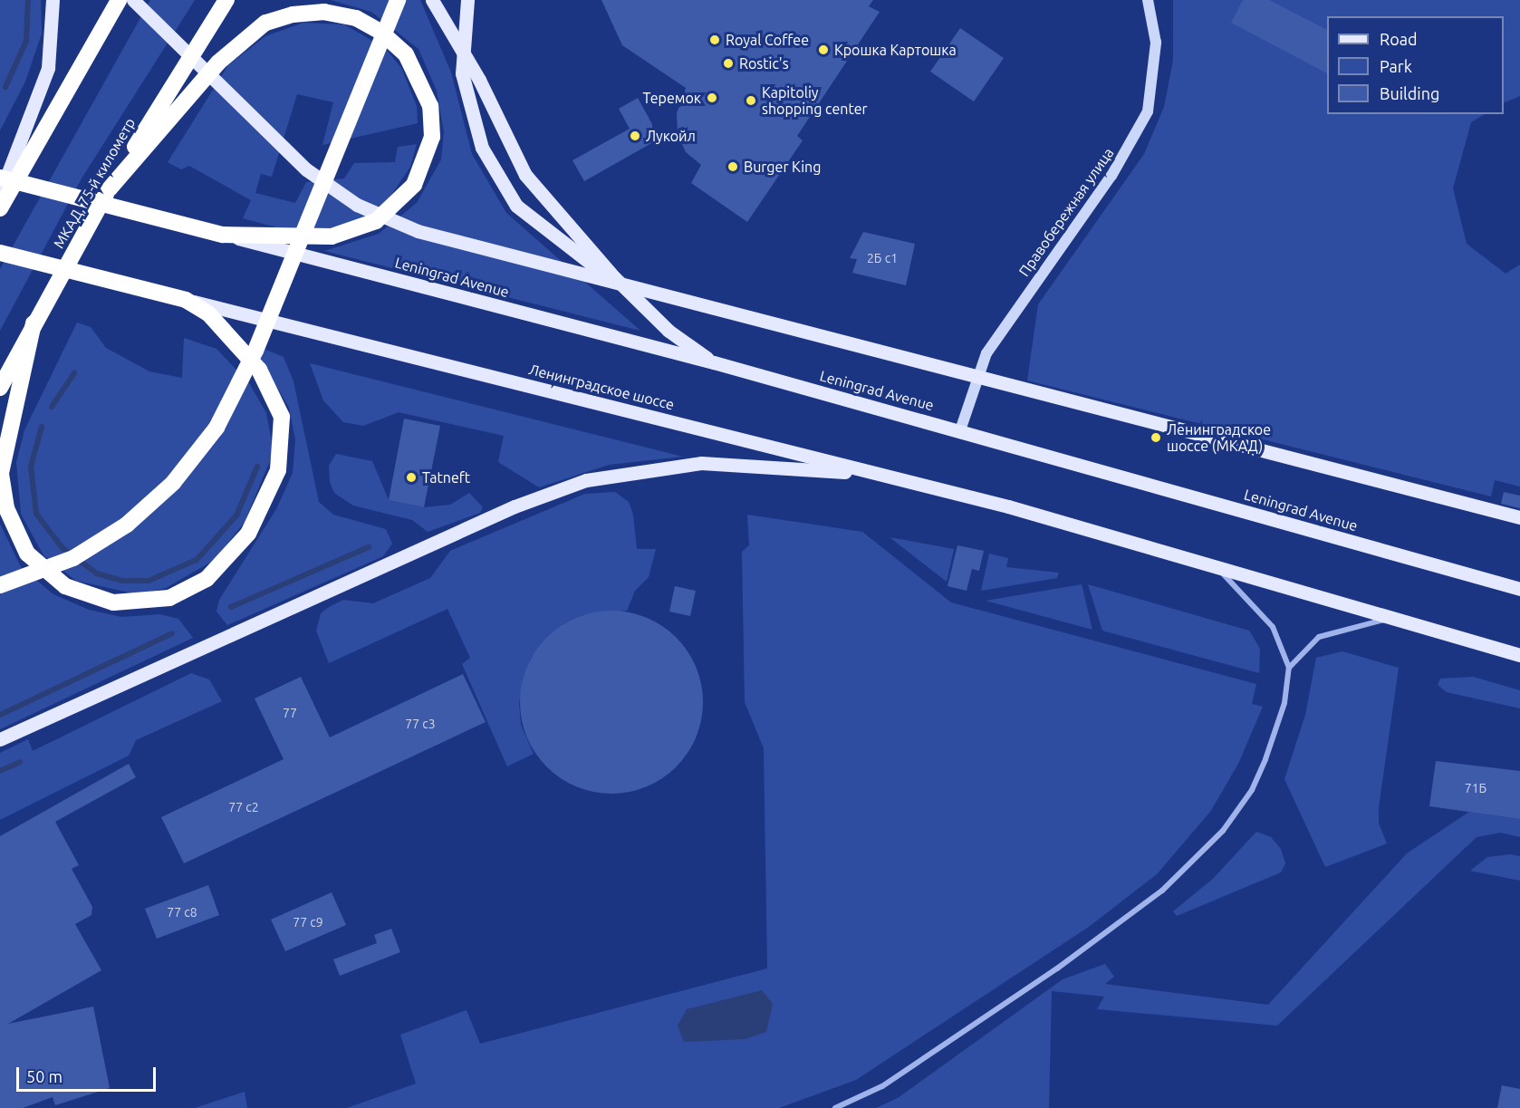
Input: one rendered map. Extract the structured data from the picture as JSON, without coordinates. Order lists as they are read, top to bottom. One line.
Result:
{"streets":{"highway":["МКАД, 75-й километр"],"main road":["Leningrad Avenue","Ленинградское шоссе"],"street":["Правобережная улица"]},"crossings":[["Правобережная улица","Leningrad Avenue"]],"places":["Royal Coffee","Крошка Картошка","Rostic's","Теремок","Kapitoliy shopping center","Лукойл","Burger King","Ленинградское шоссе (МКАД)","Tatneft"],"house_numbers":["2Б с1","77","77 с3","71Б","77 с2","77 с8","77 с9"],"legend":["Road","Park","Building"],"scale_bar":"50 m"}
